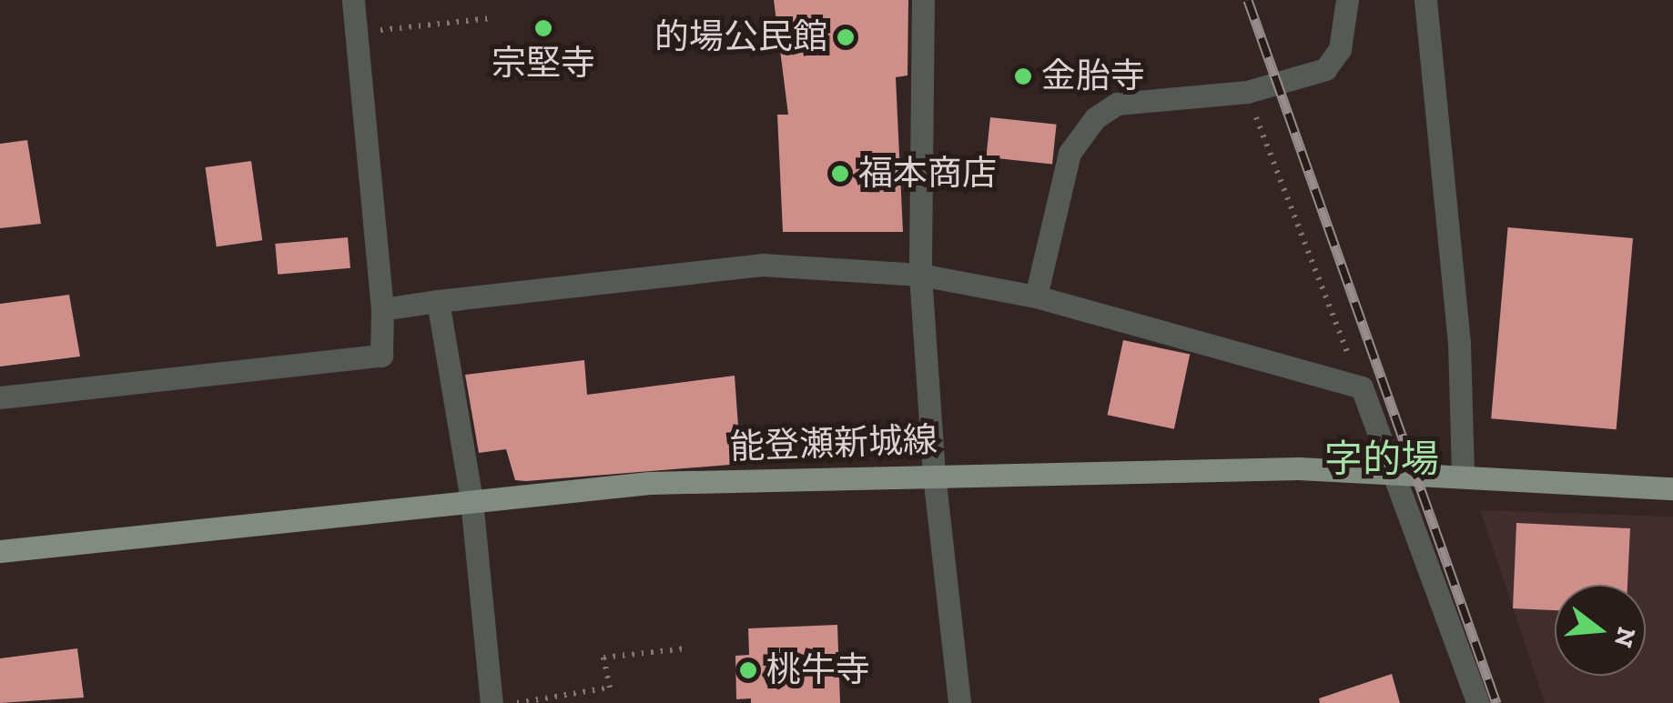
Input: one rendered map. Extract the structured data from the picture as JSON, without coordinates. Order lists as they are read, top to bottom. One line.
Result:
{"streets":{"main road":["能登瀬新城線"]},"districts":["字的場"],"places":["宗堅寺","的場公民館","金胎寺","福本商店","桃牛寺"],"north":"right"}
